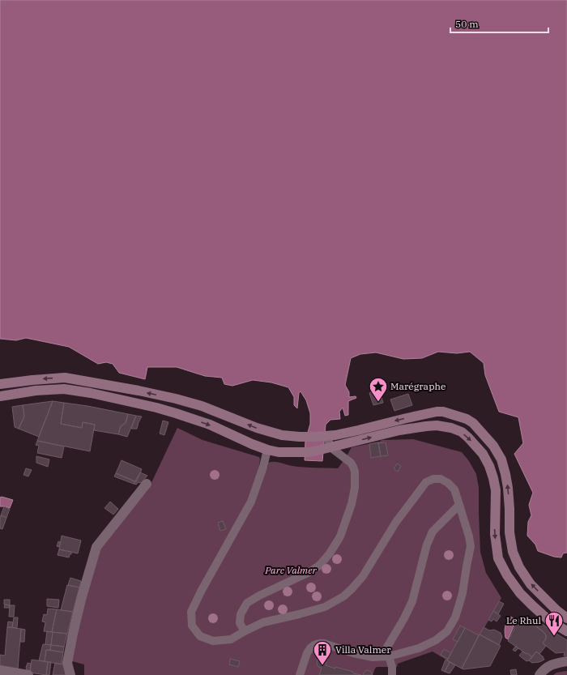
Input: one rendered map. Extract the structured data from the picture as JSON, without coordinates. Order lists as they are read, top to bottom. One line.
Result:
{"parks":["Parc Valmer"],"places":{"place":["Marégraphe"],"restaurant":["Le Rhul"],"building":["Villa Valmer"]},"scale_bar":"50 m"}
